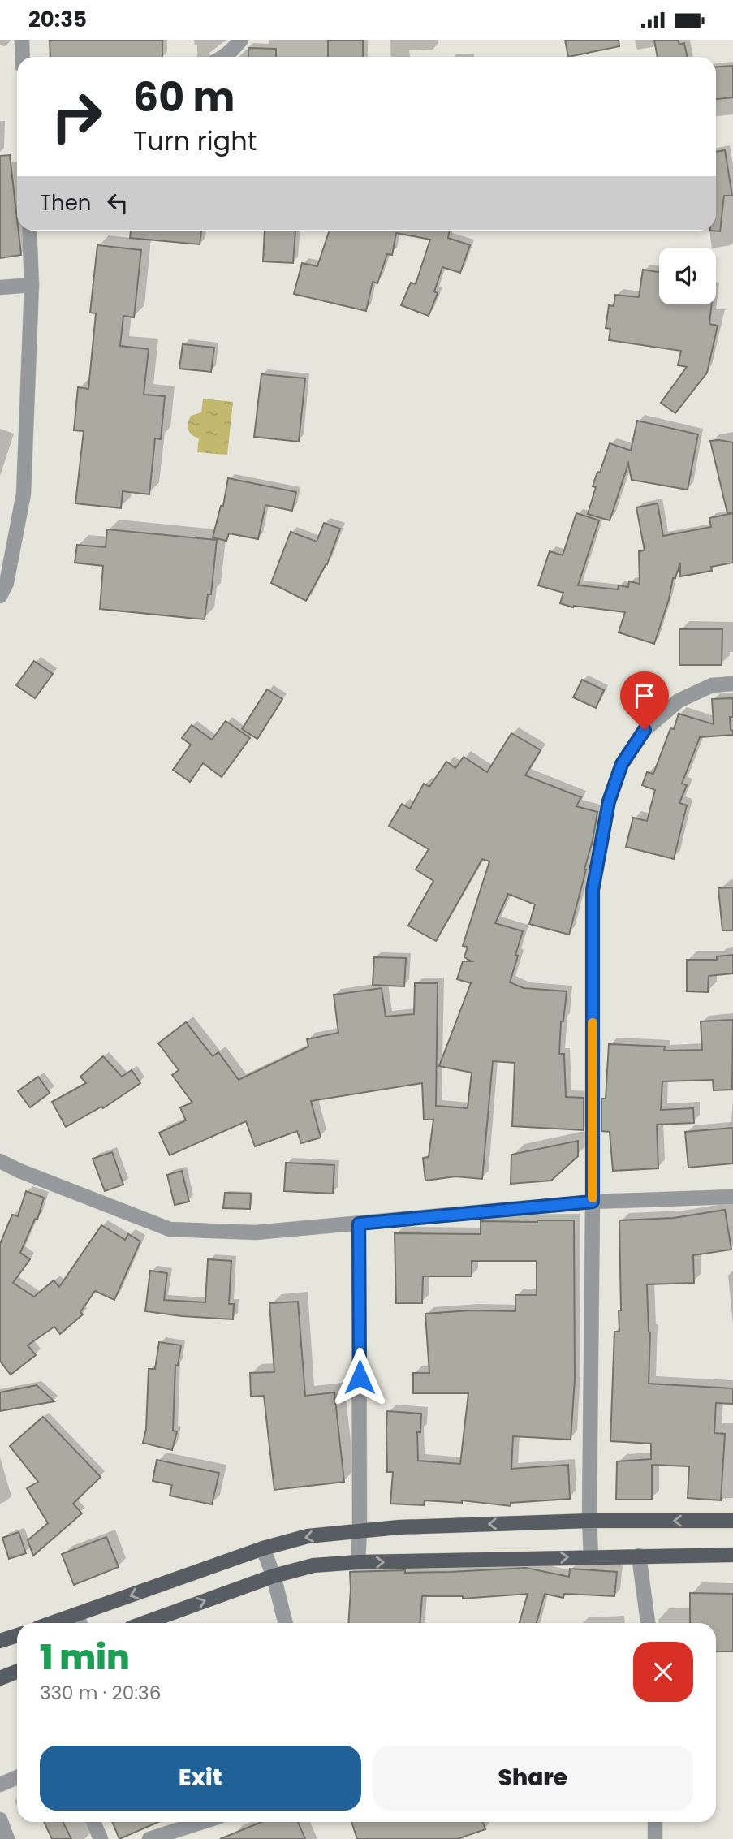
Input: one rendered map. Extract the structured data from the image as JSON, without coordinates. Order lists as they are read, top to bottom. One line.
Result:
{"page":{"status":"20:35","turn":["60 m","Turn right"],"then":"Then","heading":["1 min","330 m · 20:36"],"buttons":["Exit","Share"]}}
